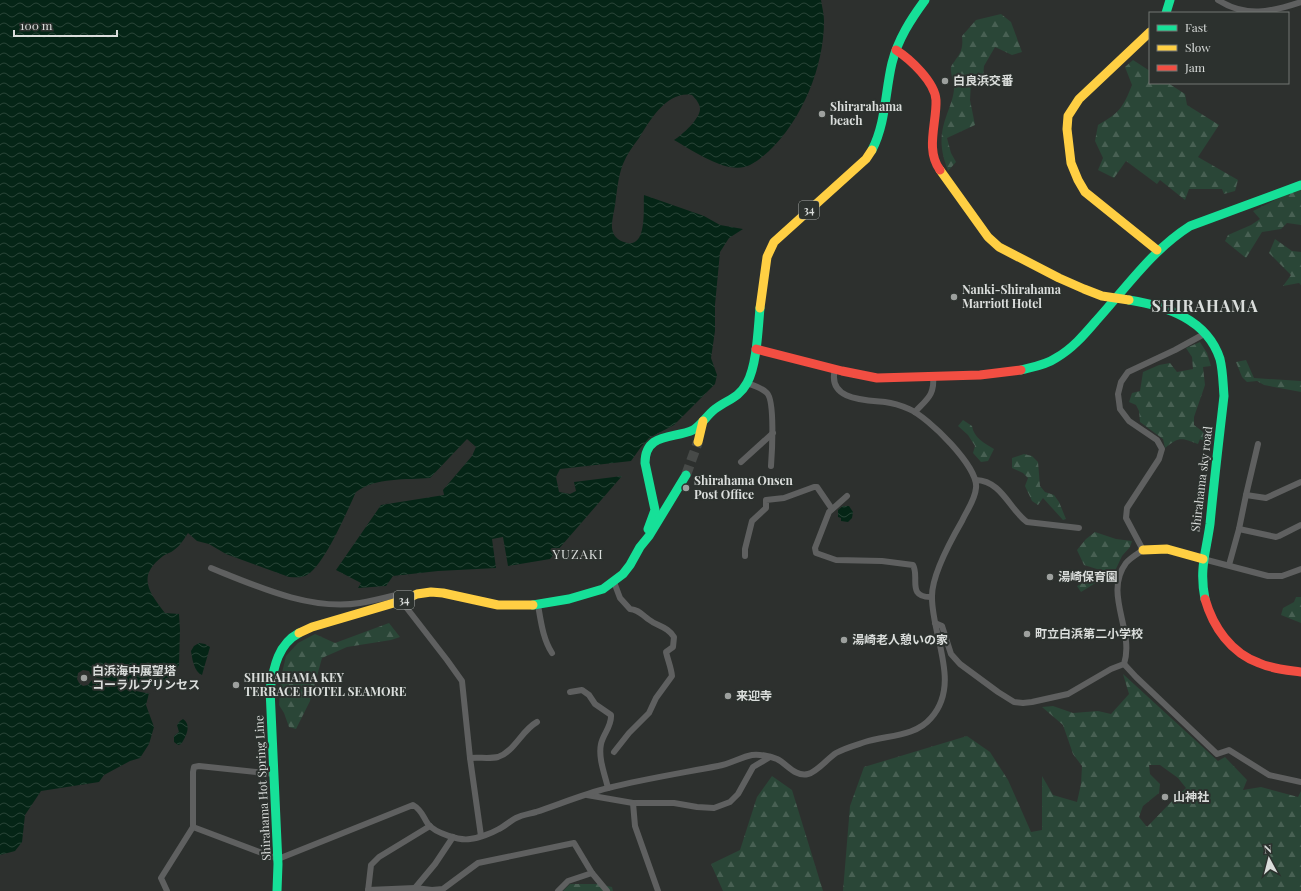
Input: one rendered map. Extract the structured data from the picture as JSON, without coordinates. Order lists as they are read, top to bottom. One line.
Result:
{"streets":{"street":["34","Shirahama sky road","Shirahama Hot Spring Line"]},"crossings":[["Shirahama sky road","Shirahama Hot Spring Line"]],"districts":["SHIRAHAMA","YUZAKI"],"places":["白良浜交番","Shirarahama beach","Nanki-Shirahama Marriott Hotel","Shirahama Onsen Post Office","湯崎保育園","町立白浜第二小学校","湯崎老人憩いの家","白浜海中展望塔 コーラルプリンセス","SHIRAHAMA KEY TERRACE HOTEL SEAMORE","来迎寺","山神社"],"legend":["Fast","Slow","Jam"],"scale_bar":"100 m","north":"top"}
